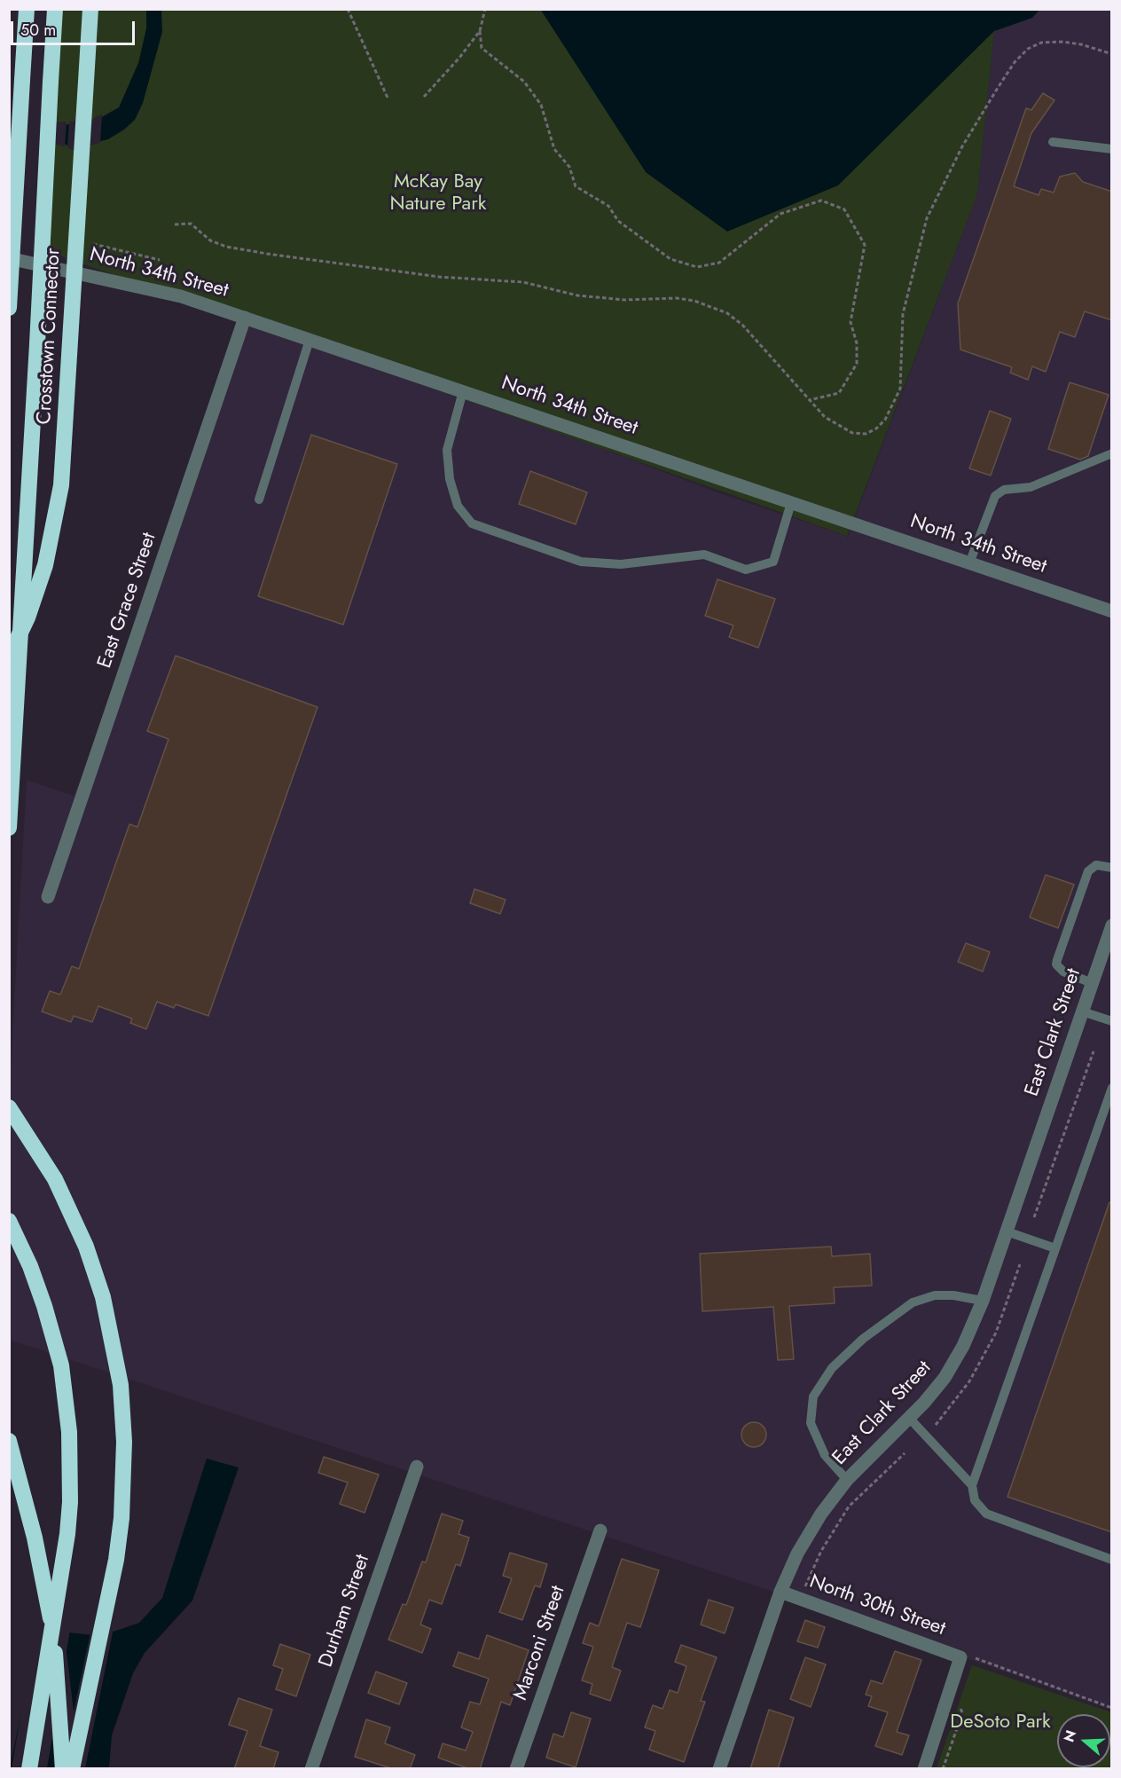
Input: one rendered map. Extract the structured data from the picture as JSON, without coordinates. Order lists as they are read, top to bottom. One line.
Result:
{"streets":{"highway":["Crosstown Connector"],"street":["North 34th Street","East Grace Street","East Clark Street","North 30th Street","Durham Street","Marconi Street"]},"crossings":[["North 34th Street","East Grace Street"],["East Clark Street","North 30th Street"]],"parks":["McKay Bay Nature Park","DeSoto Park"],"scale_bar":"50 m","north":"left"}
